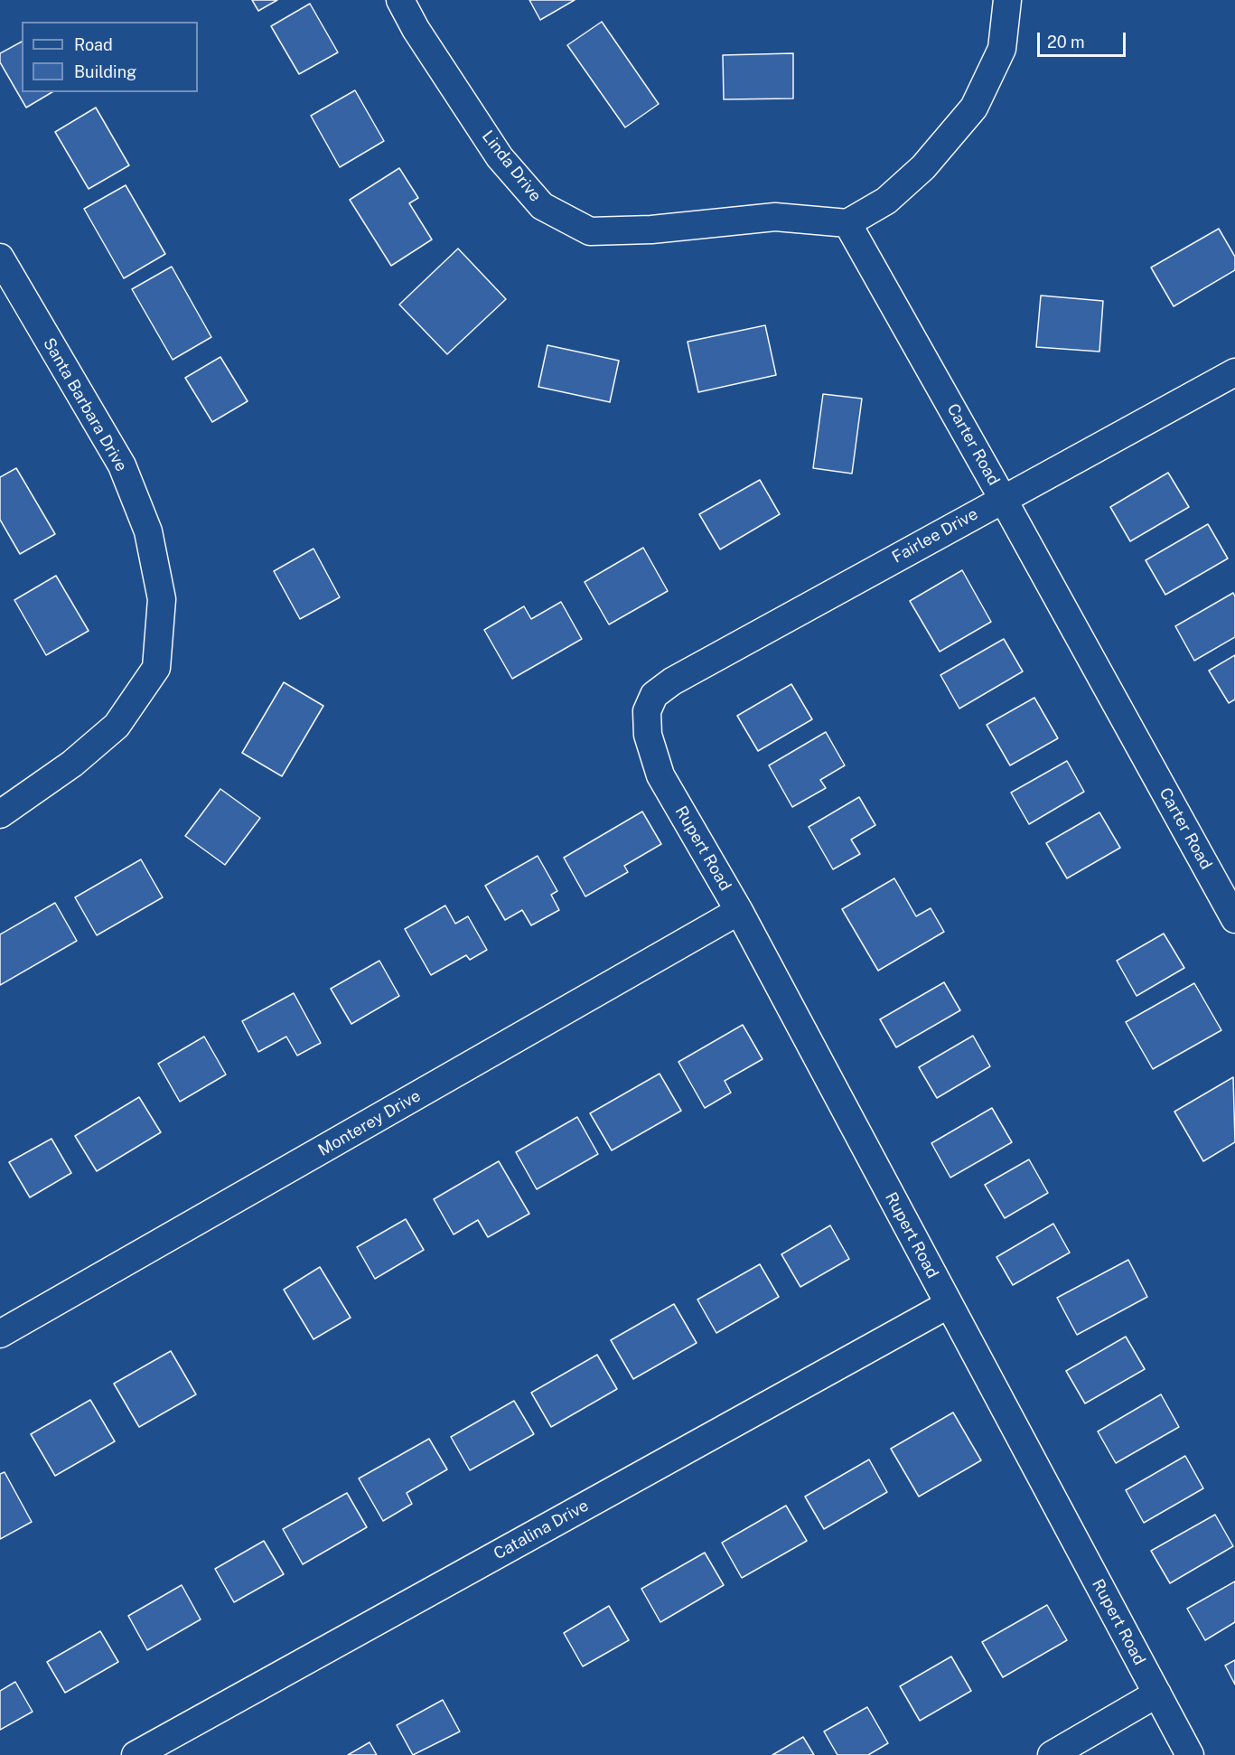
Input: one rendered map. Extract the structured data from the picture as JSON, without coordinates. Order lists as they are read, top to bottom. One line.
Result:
{"streets":{"street":["Linda Drive","Santa Barbara Drive","Carter Road","Fairlee Drive","Rupert Road","Monterey Drive","Catalina Drive"]},"crossings":[["Linda Drive","Carter Road"],["Carter Road","Fairlee Drive"],["Fairlee Drive","Rupert Road"],["Rupert Road","Monterey Drive"],["Rupert Road","Catalina Drive"]],"legend":["Road","Building"],"scale_bar":"20 m"}
